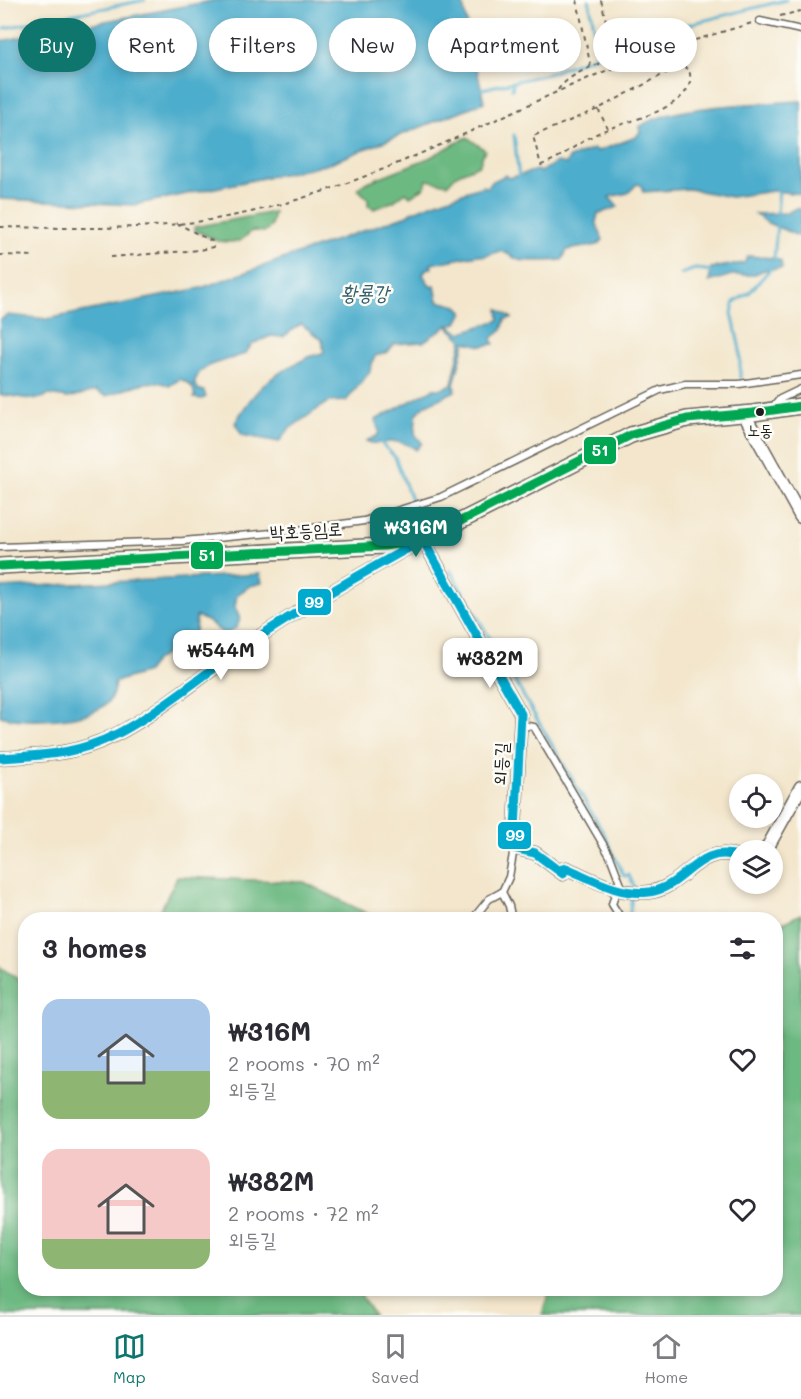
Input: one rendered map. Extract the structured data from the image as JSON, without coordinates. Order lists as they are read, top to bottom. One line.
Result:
{"streets":{"street":["박호등임로","외등길"]},"crossings":[["박호등임로","외등길"]],"water":["황룡강"],"places":["노동"],"lines":["transit line 51","transit line 99"],"page":{"chip":["Buy","Rent","Filters","New","Apartment","House"],"price":["₩316M","₩544M","₩382M"],"heading":"3 homes","list":[{"name":"₩316M","note":"2 rooms · 70 m² · 외등길"},{"name":"₩382M","note":"2 rooms · 72 m² · 외등길"}],"tabs":["Map","Saved","Home"]}}
